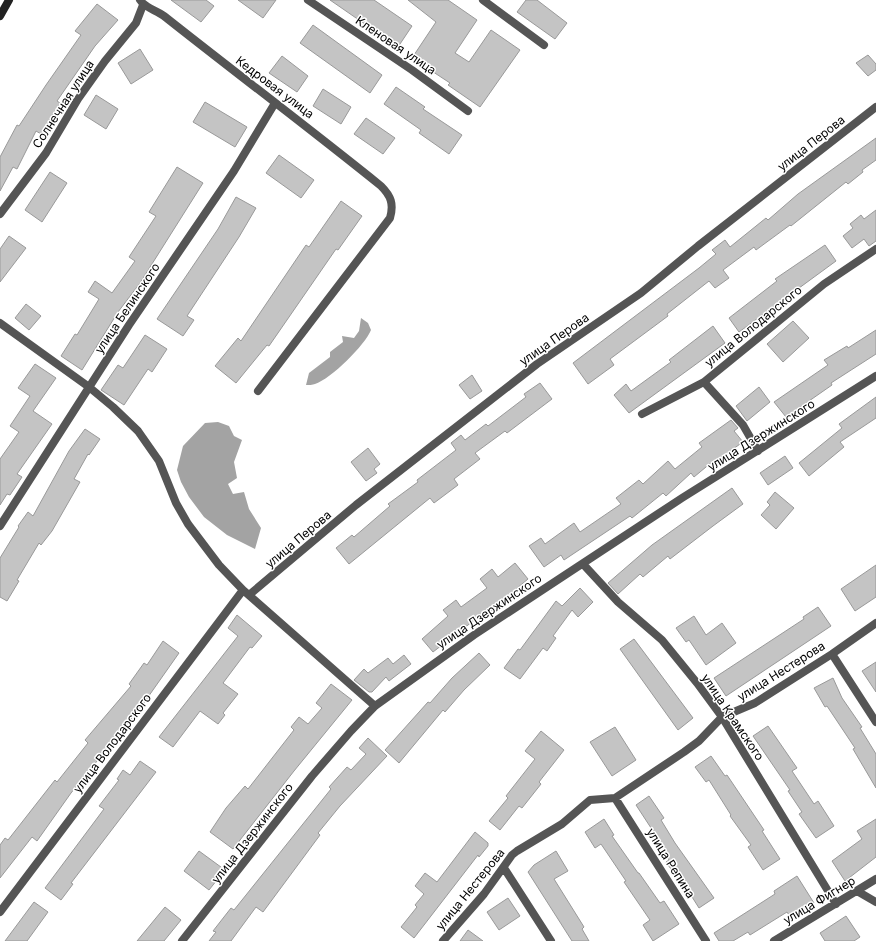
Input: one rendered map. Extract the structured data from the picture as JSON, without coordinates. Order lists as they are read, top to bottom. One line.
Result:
{"streets":{"street":["Кленовая улица","Кедровая улица","Солнечная улица","улица Перова","улица Белинского","улица Володарского","улица Дзержинского","улица Нестерова","улица Крамского","улица Репина","улица Фигнер"]},"crossings":[["Кедровая улица","Солнечная улица"],["Кедровая улица","улица Белинского"],["улица Перова","улица Володарского"],["улица Дзержинского","улица Крамского"],["улица Нестерова","улица Крамского"],["улица Нестерова","улица Репина"],["улица Крамского","улица Фигнер"]]}
